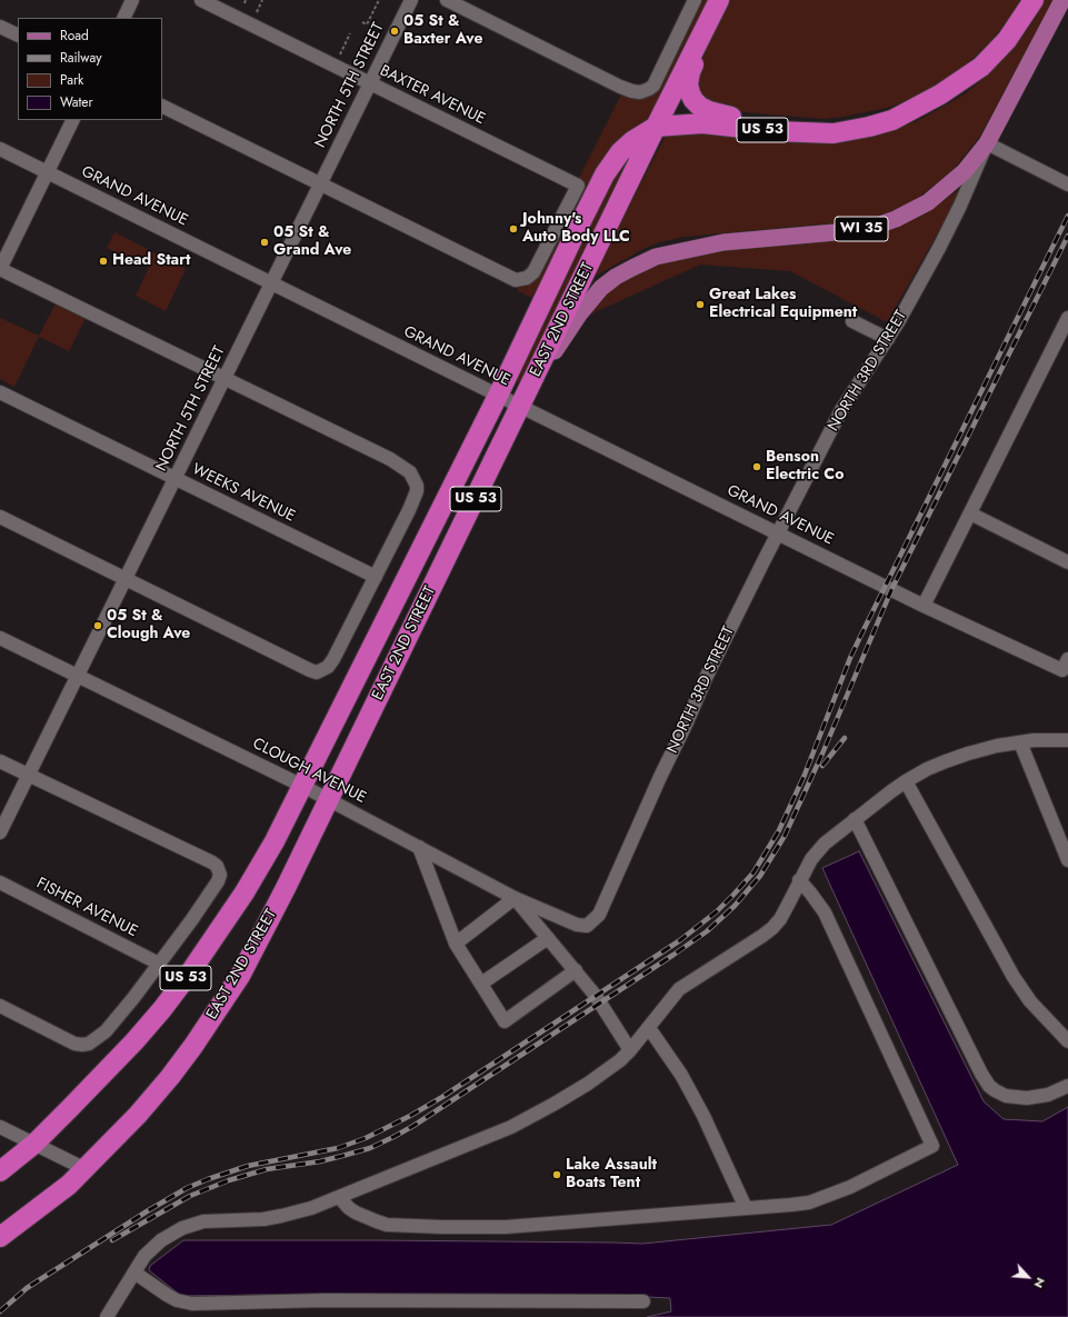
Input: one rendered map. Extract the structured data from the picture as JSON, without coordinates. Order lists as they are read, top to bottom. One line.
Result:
{"streets":{"highway":["US 53","EAST 2ND STREET"],"main road":["WI 35","NORTH 3RD STREET"],"street":["NORTH 5TH STREET","BAXTER AVENUE","GRAND AVENUE","WEEKS AVENUE","CLOUGH AVENUE","FISHER AVENUE"]},"crossings":[["NORTH 5TH STREET","BAXTER AVENUE"],["NORTH 5TH STREET","GRAND AVENUE"],["NORTH 5TH STREET","WEEKS AVENUE"],["NORTH 5TH STREET","CLOUGH AVENUE"],["US 53","EAST 2ND STREET"],["GRAND AVENUE","WI 35"],["GRAND AVENUE","EAST 2ND STREET"],["GRAND AVENUE","NORTH 3RD STREET"],["WI 35","EAST 2ND STREET"],["WI 35","NORTH 3RD STREET"],["EAST 2ND STREET","CLOUGH AVENUE"],["NORTH 3RD STREET","CLOUGH AVENUE"]],"places":["05 St & Baxter Ave","Johnny's Auto Body LLC","05 St & Grand Ave","Head Start","Great Lakes Electrical Equipment","Benson Electric Co","05 St & Clough Ave","Lake Assault Boats Tent"],"legend":["Road","Railway","Park","Water"],"north":"bottom right"}
